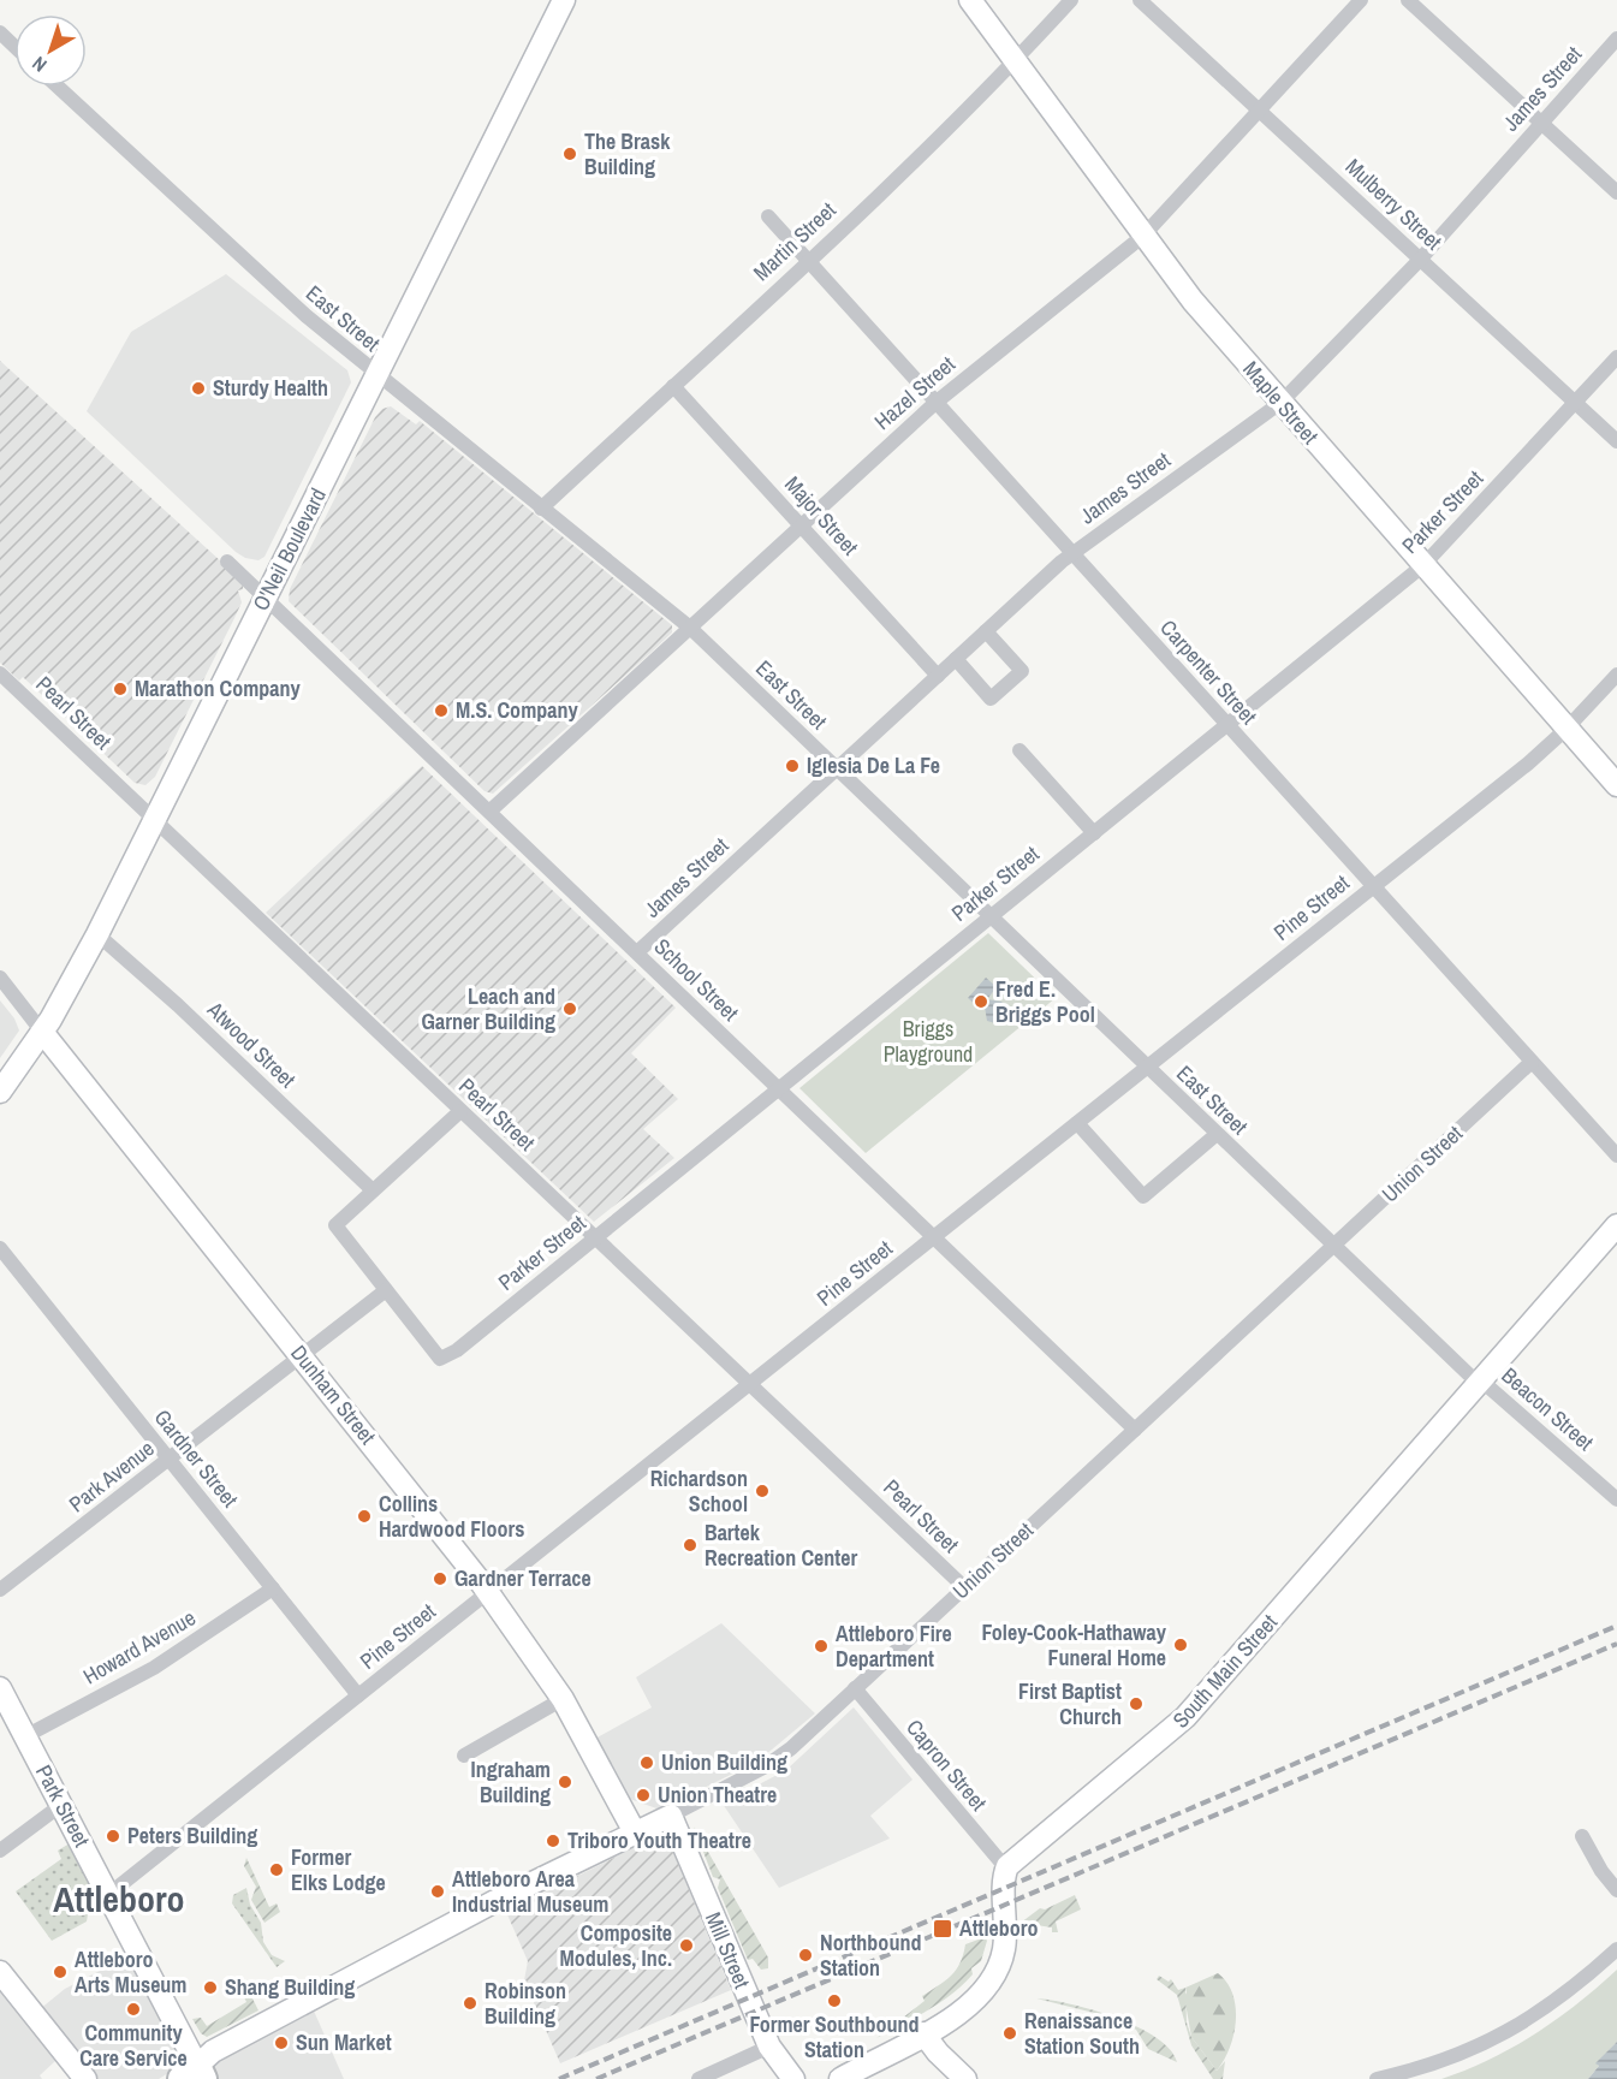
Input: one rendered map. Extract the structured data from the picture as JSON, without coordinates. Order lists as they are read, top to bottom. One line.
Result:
{"streets":{"main road":["Maple Street","O'Neil Boulevard","Union Street","Dunham Street","South Main Street","Park Street","Mill Street"],"street":["James Street","Mulberry Street","Martin Street","East Street","Hazel Street","Parker Street","Major Street","Carpenter Street","Pearl Street","Pine Street","School Street","Atwood Street","Beacon Street","Gardner Street","Park Avenue","Howard Avenue","Capron Street"]},"crossings":[["James Street","Mulberry Street"],["James Street","East Street"],["James Street","Maple Street"],["James Street","Major Street"],["James Street","Carpenter Street"],["James Street","School Street"],["Mulberry Street","Hazel Street"],["Mulberry Street","Parker Street"],["Martin Street","East Street"],["Martin Street","Maple Street"],["Martin Street","Major Street"],["Martin Street","Carpenter Street"],["East Street","Hazel Street"],["East Street","Parker Street"],["East Street","O'Neil Boulevard"],["East Street","Pine Street"],["East Street","Union Street"],["East Street","Beacon Street"],["East Street","South Main Street"],["Hazel Street","Maple Street"],["Hazel Street","Major Street"],["Hazel Street","Carpenter Street"],["Hazel Street","School Street"],["Maple Street","Parker Street"],["Maple Street","Pine Street"],["Parker Street","Carpenter Street"],["Parker Street","Pearl Street"],["Parker Street","School Street"],["Parker Street","Park Avenue"],["O'Neil Boulevard","Pearl Street"],["O'Neil Boulevard","School Street"],["O'Neil Boulevard","Atwood Street"],["O'Neil Boulevard","Dunham Street"],["Carpenter Street","Pine Street"],["Carpenter Street","Union Street"],["Pearl Street","Pine Street"],["Pearl Street","Union Street"],["Pine Street","School Street"],["Pine Street","Dunham Street"],["Pine Street","Gardner Street"],["Pine Street","Park Street"],["School Street","Union Street"],["Union Street","Dunham Street"],["Union Street","Capron Street"],["Union Street","Park Street"],["Union Street","Mill Street"],["Dunham Street","Park Avenue"],["Beacon Street","South Main Street"],["Gardner Street","Park Avenue"],["Gardner Street","Howard Avenue"],["Howard Avenue","Park Street"],["South Main Street","Capron Street"]],"districts":["Attleboro"],"parks":["Briggs Playground"],"places":{"other":["The Brask Building","Sturdy Health","Marathon Company","M.S. Company","Iglesia De La Fe","Fred E. Briggs Pool","Leach and Garner Building","Richardson School","Collins Hardwood Floors","Bartek Recreation Center","Gardner Terrace","Foley-Cook-Hathaway Funeral Home","Attleboro Fire Department","First Baptist Church","Union Building","Ingraham Building","Union Theatre","Peters Building","Triboro Youth Theatre","Former Elks Lodge","Attleboro Area Industrial Museum","Composite Modules, Inc.","Northbound Station","Attleboro Arts Museum","Shang Building","Former Southbound Station","Robinson Building","Community Care Service","Renaissance Station South","Sun Market"],"transit":["Attleboro"]},"north":"bottom left"}
